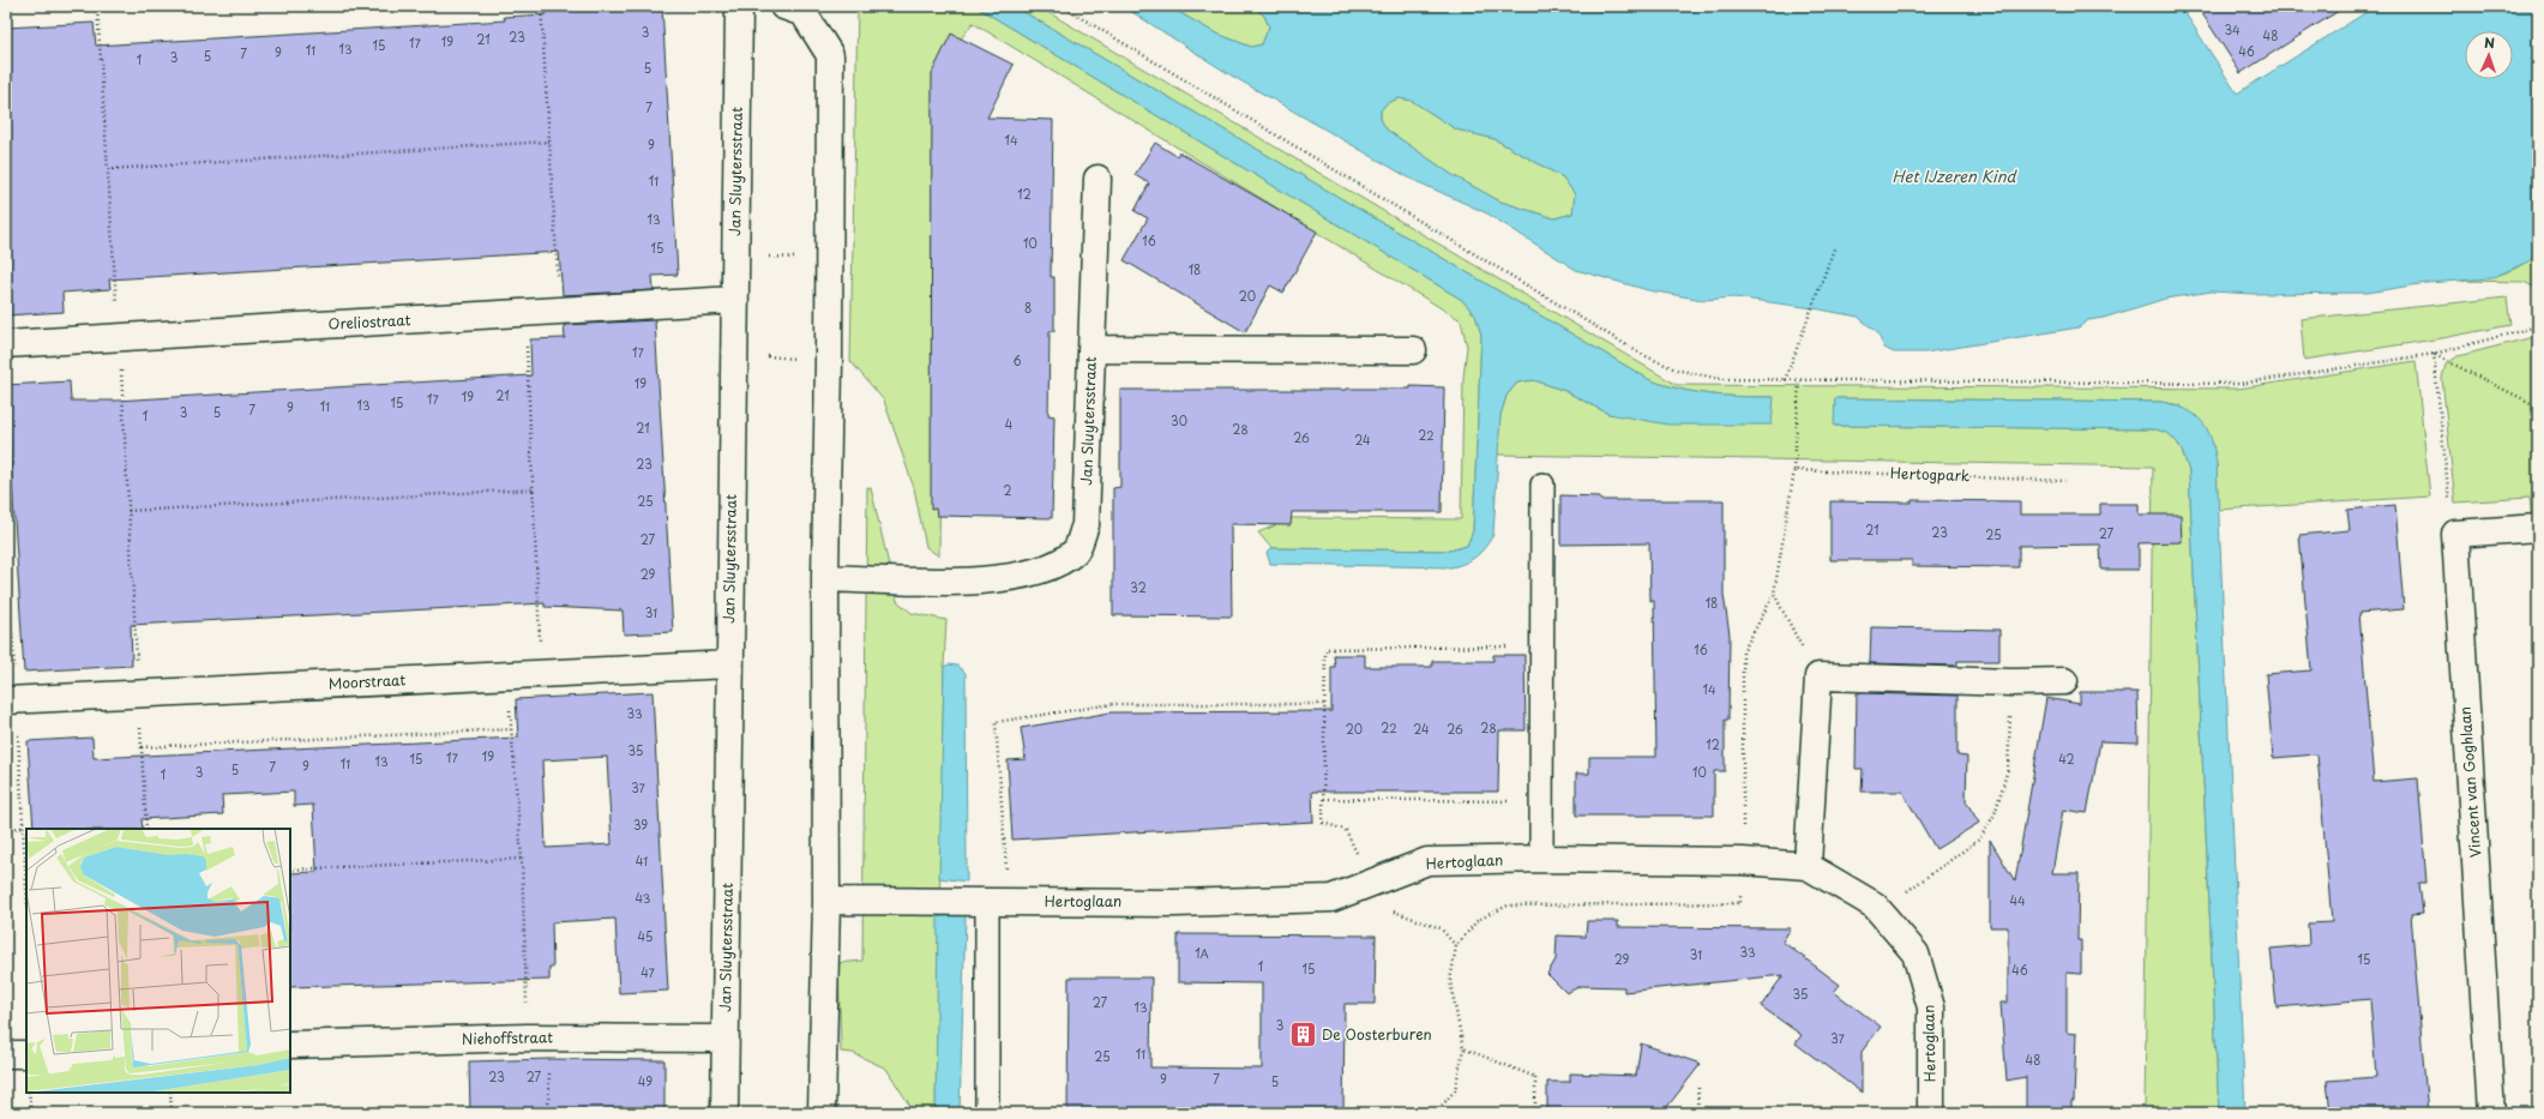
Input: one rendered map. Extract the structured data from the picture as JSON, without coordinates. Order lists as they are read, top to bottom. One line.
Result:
{"streets":{"street":["Jan Sluytersstraat","Oreliostraat","Moorstraat","Vincent van Goghlaan","Hertoglaan","Niehoffstraat"],"path":["Hertogpark"]},"crossings":[["Jan Sluytersstraat","Oreliostraat"],["Jan Sluytersstraat","Moorstraat"],["Jan Sluytersstraat","Niehoffstraat"]],"water":["Het IJzeren Kind"],"places":{"building":["De Oosterburen"]},"house_numbers":["34","3","48","23","21","19","17","15","13","11","46","9","7","5","3","1","5","7","14","9","11","12","13","16","10","15","18","20","8","17","6","19","21","19","17","15","13","11","9","7","3","5","1","30","4","21","28","22","26","24","23","2","25","21","23","27","25","27","29","32","18","31","16","14","33","22","28","20","24","26","12","35","19","17","15","42","13","11","9","7","5","3","10","1","37","39","41","43","44","45","33","1A","31","29","15","1","15","46","47","35","27","13","3","37","11","25","48","23","27","9","7","49","5"],"north":"top"}
